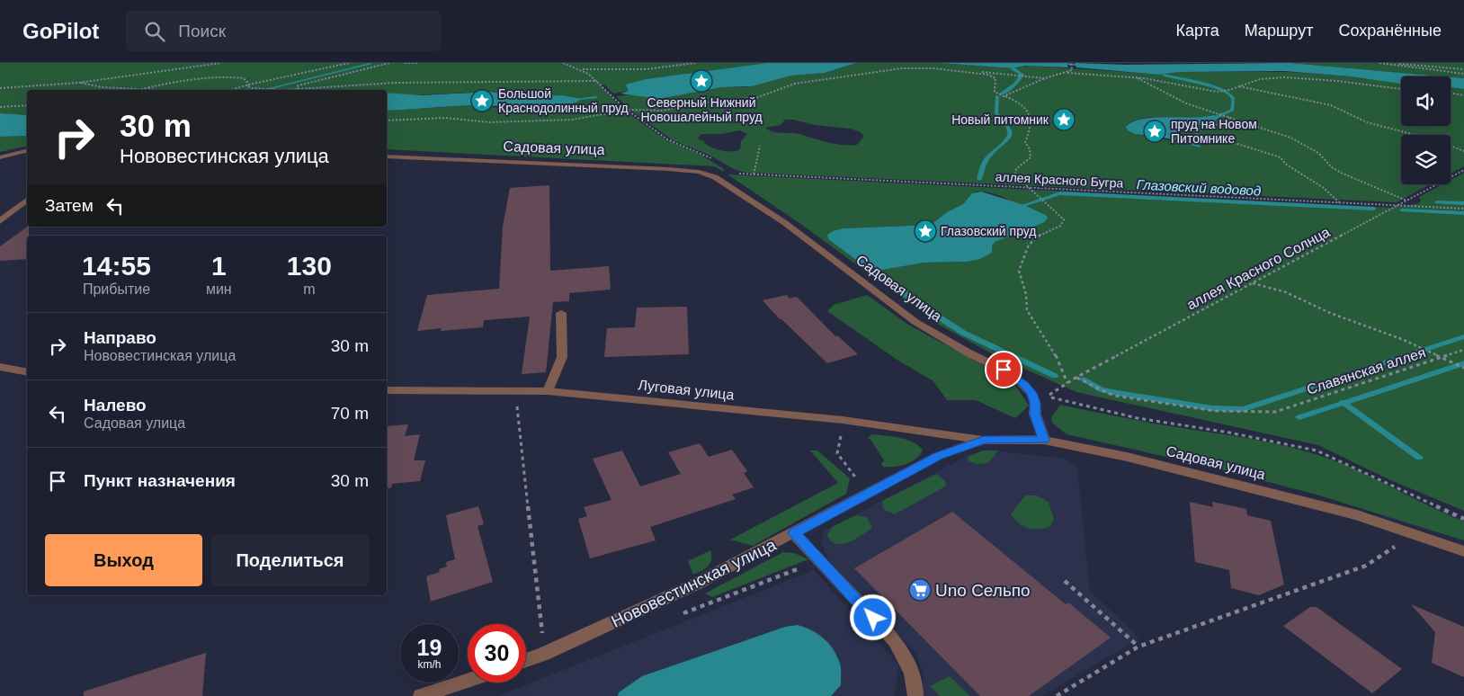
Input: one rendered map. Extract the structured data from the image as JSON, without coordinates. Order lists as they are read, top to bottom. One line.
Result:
{"streets":{"street":["Садовая улица","Луговая улица","Нововестинская улица"],"path":["аллея Красного Бугра","аллея Красного Солнца","Славянская аллея"]},"crossings":[["Садовая улица","Нововестинская улица"],["аллея Красного Бугра","аллея Красного Солнца"],["аллея Красного Солнца","Славянская аллея"],["Луговая улица","Нововестинская улица"]],"water":["Глазовский водовод"],"places":{"place":["Северный Нижний Новошалейный пруд","Большой Краснодолинный пруд","Новый питомник","пруд на Новом Питомнике","Глазовский пруд"],"supermarket":["Uno Сельпо"]},"page":{"header":"GoPilot","search":"Поиск","nav":["Карта","Маршрут","Сохранённые"],"turn":["30 m","Нововестинская улица"],"then":"Затем","eta":["14:55","Прибытие","1","мин","130","m"],"list":[{"name":"Направо","note":"Нововестинская улица","value":"30 m"},{"name":"Налево","note":"Садовая улица","value":"70 m"},{"name":"Пункт назначения","value":"30 m"}],"buttons":["Выход","Поделиться"],"speed":"19 km/h","limit":"30"}}
